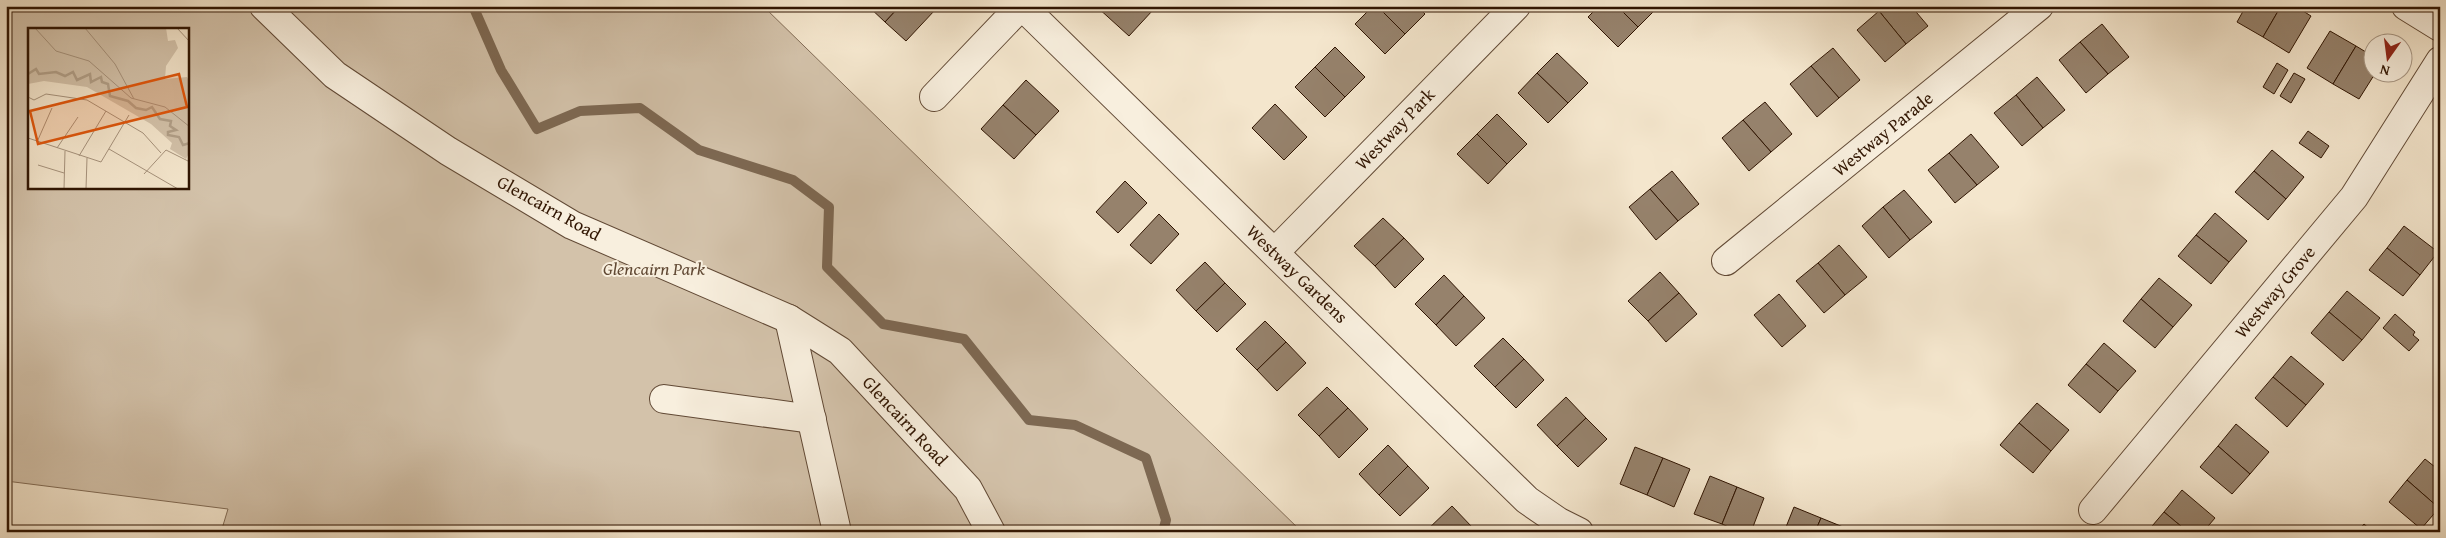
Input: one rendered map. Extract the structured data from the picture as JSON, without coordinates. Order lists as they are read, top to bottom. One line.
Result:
{"streets":{"street":["Westway Park","Westway Parade","Glencairn Road","Westway Gardens","Westway Grove"]},"crossings":[["Westway Park","Westway Gardens"]],"parks":["Glencairn Park"],"north":"bottom"}
